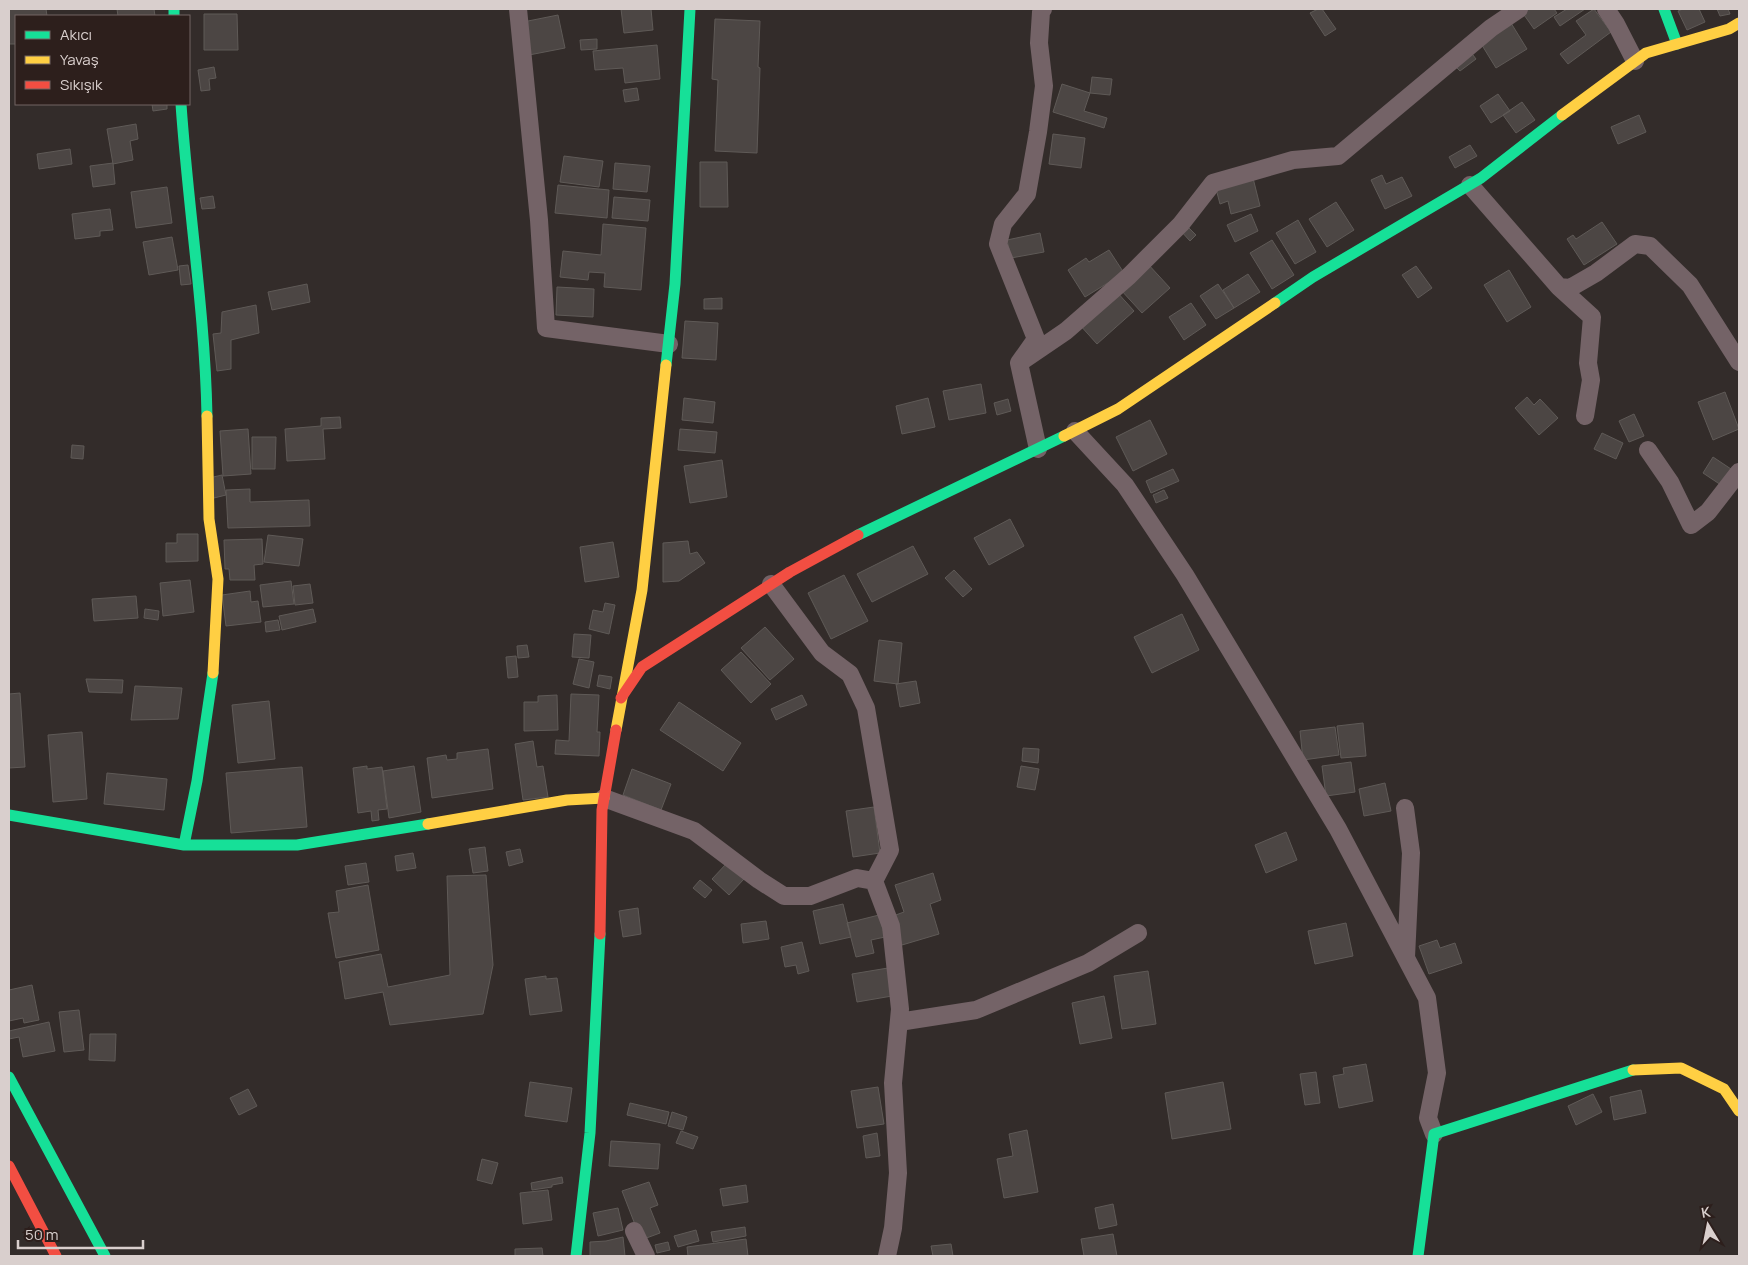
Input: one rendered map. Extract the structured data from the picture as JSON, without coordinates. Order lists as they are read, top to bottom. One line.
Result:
{"legend":["Akıcı","Yavaş","Sıkışık"],"scale_bar":"50 m","north":"top"}
